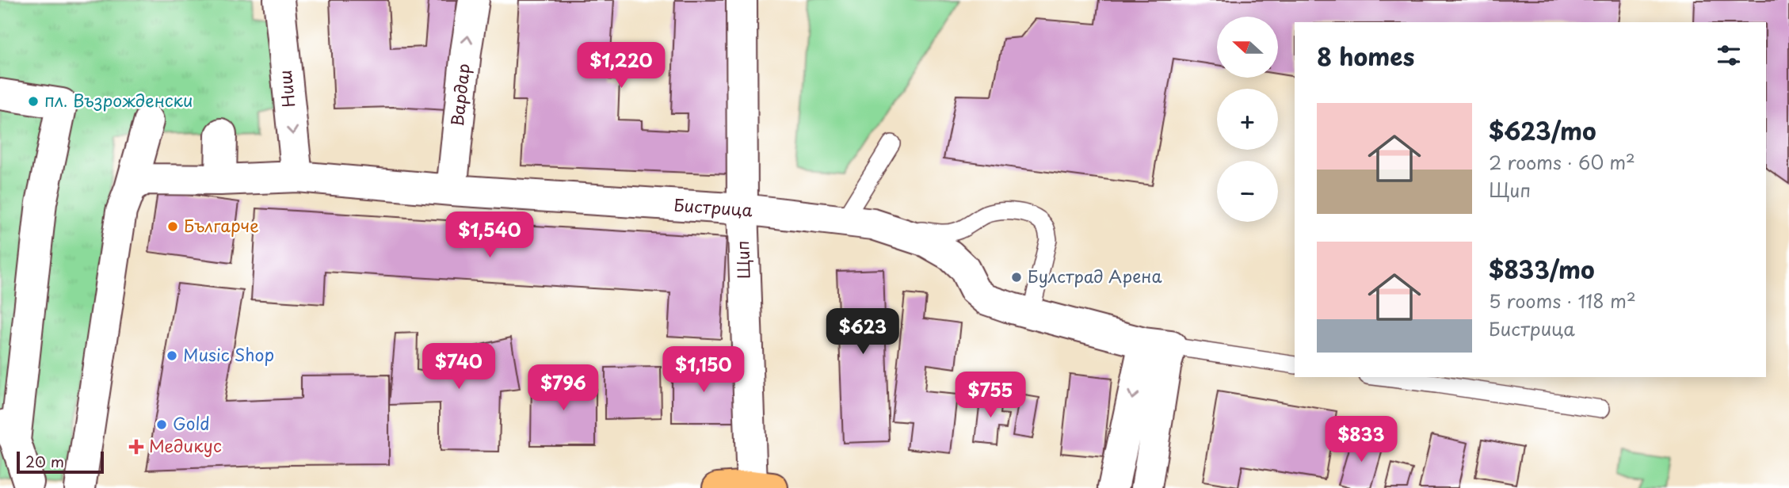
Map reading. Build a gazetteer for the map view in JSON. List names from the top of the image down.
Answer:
{
  "streets": {
    "street": [
      "Ниш",
      "Вардар",
      "Бистрица",
      "Щип"
    ]
  },
  "crossings": [
    ["Ниш", "Бистрица"],
    ["Вардар", "Бистрица"],
    ["Бистрица", "Щип"]
  ],
  "one_way": ["Вардар"],
  "places": {
    "other": [
      "пл. Възрожденски",
      "Българче",
      "Булстрад Арена",
      "Music Shop",
      "Gold"
    ],
    "health": ["Медикус"]
  },
  "scale_bar": "20 m",
  "north": "left",
  "page": {
    "map_buttons": ["+", "−"],
    "heading": "8 homes",
    "price": [
      "$1,220",
      "$1,540",
      "$623",
      "$740",
      "$1,150",
      "$796",
      "$755",
      "$833"
    ],
    "list": [
      {
        "name": "$623/mo",
        "note": "2 rooms · 60 m² · Щип"
      },
      {
        "name": "$833/mo",
        "note": "5 rooms · 118 m² · Бистрица"
      }
    ],
    "scale": "20 m"
  }
}
